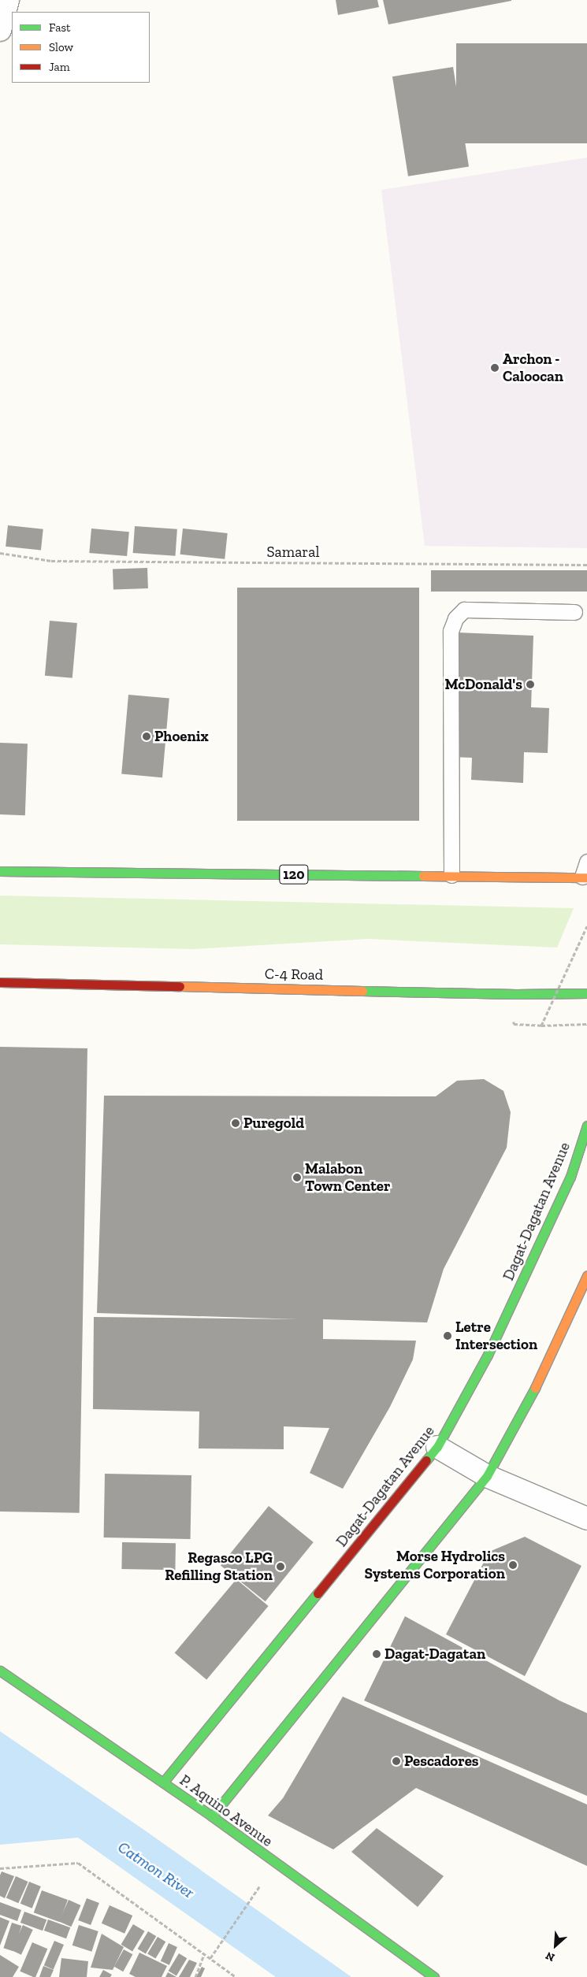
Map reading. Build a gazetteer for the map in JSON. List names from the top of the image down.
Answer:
{
  "streets": {
    "main road": [
      "120",
      "C-4 Road",
      "Dagat-Dagatan Avenue",
      "P. Aquino Avenue"
    ],
    "path": ["Samaral"]
  },
  "crossings": [
    ["Dagat-Dagatan Avenue", "P. Aquino Avenue"]
  ],
  "water": ["Catmon River"],
  "places": [
    "Archon - Caloocan",
    "McDonald's",
    "Phoenix",
    "Puregold",
    "Malabon Town Center",
    "Letre Intersection",
    "Morse Hydrolics Systems Corporation",
    "Regasco LPG Refilling Station",
    "Dagat-Dagatan",
    "Pescadores"
  ],
  "legend": ["Fast", "Slow", "Jam"],
  "north": "bottom left"
}
